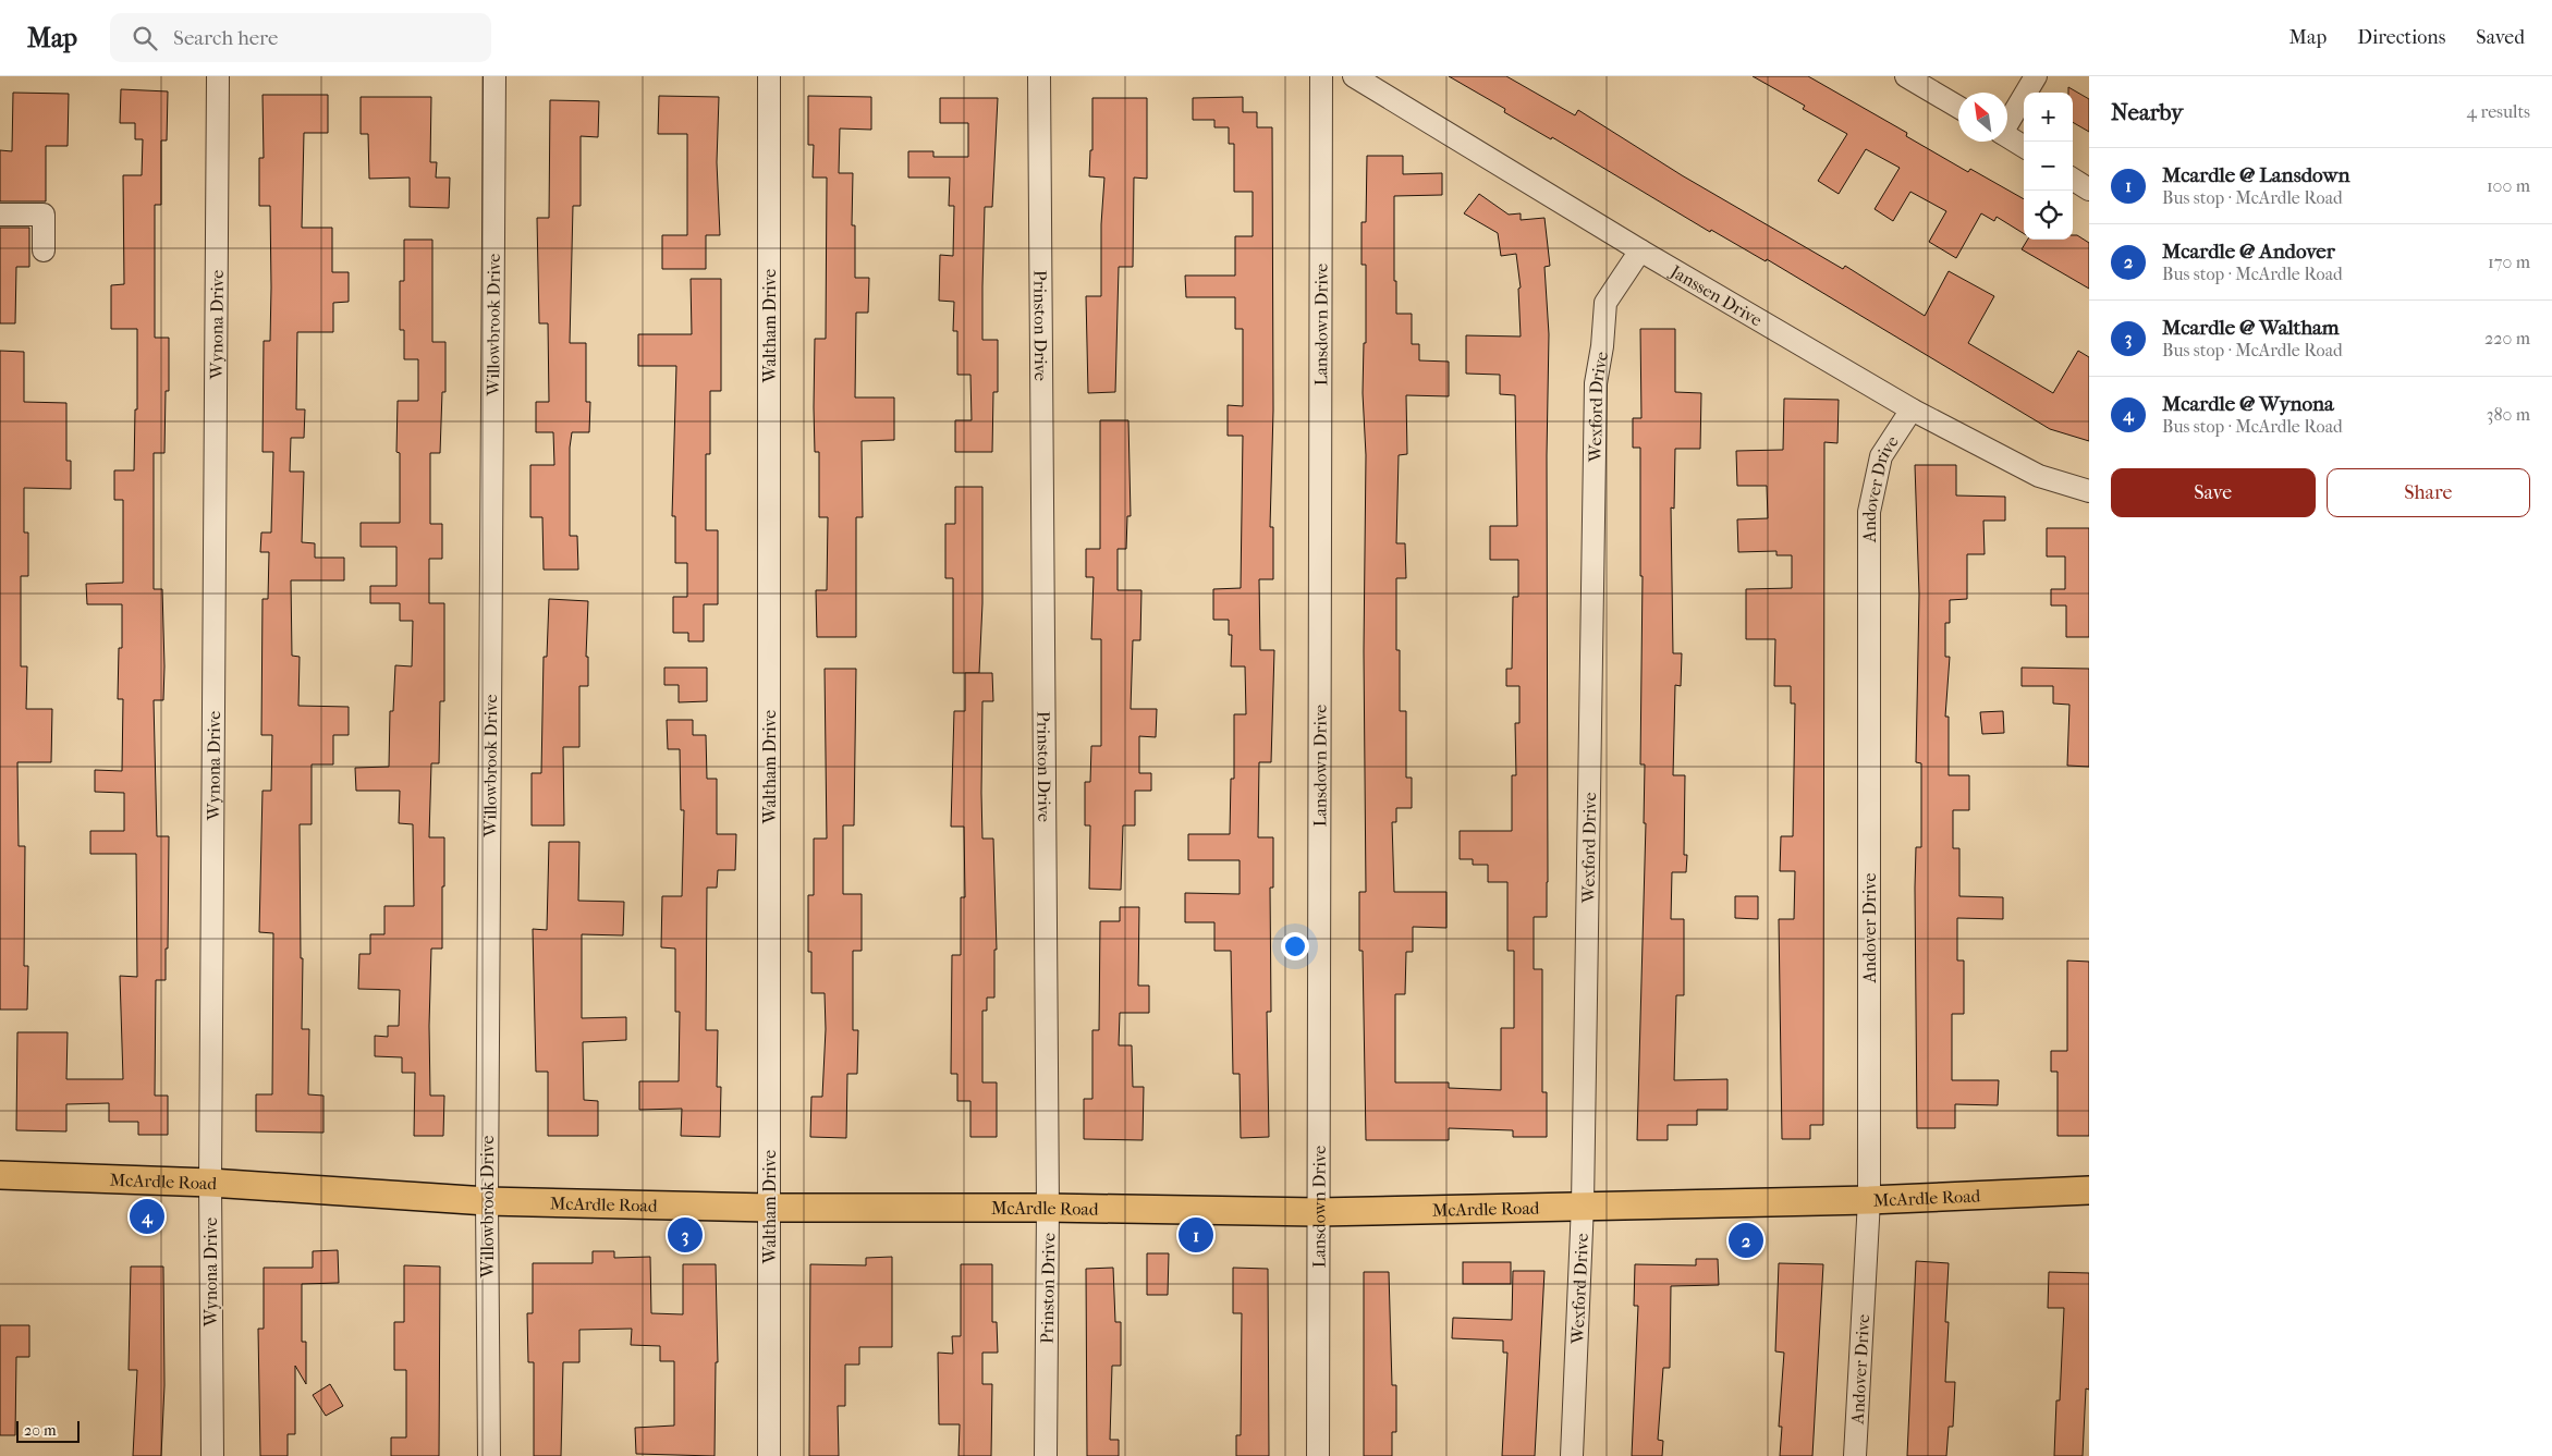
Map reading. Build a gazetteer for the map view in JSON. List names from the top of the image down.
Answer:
{
  "streets": {
    "main road": ["McArdle Road"],
    "street": [
      "Janssen Drive",
      "Wynona Drive",
      "Willowbrook Drive",
      "Waltham Drive",
      "Prinston Drive",
      "Lansdown Drive",
      "Wexford Drive",
      "Andover Drive"
    ]
  },
  "crossings": [
    ["Janssen Drive", "Wexford Drive"],
    ["Janssen Drive", "Andover Drive"],
    ["Wynona Drive", "McArdle Road"],
    ["Willowbrook Drive", "McArdle Road"],
    ["Waltham Drive", "McArdle Road"],
    ["Prinston Drive", "McArdle Road"],
    ["Lansdown Drive", "McArdle Road"],
    ["Wexford Drive", "McArdle Road"],
    ["Andover Drive", "McArdle Road"]
  ],
  "scale_bar": "20 m",
  "north": "top left",
  "page": {
    "header": "Map",
    "search": "Search here",
    "nav": ["Map", "Directions", "Saved"],
    "heading": ["Nearby", "4 results"],
    "map_buttons": ["+", "−"],
    "list": [
      {
        "mark": "1",
        "name": "Mcardle @ Lansdown",
        "note": "Bus stop · McArdle Road",
        "value": "100 m"
      },
      {
        "mark": "2",
        "name": "Mcardle @ Andover",
        "note": "Bus stop · McArdle Road",
        "value": "170 m"
      },
      {
        "mark": "3",
        "name": "Mcardle @ Waltham",
        "note": "Bus stop · McArdle Road",
        "value": "220 m"
      },
      {
        "mark": "4",
        "name": "Mcardle @ Wynona",
        "note": "Bus stop · McArdle Road",
        "value": "380 m"
      }
    ],
    "buttons": ["Save", "Share"],
    "pins": [
      "4",
      "1",
      "3",
      "2"
    ],
    "scale": "20 m"
  }
}
